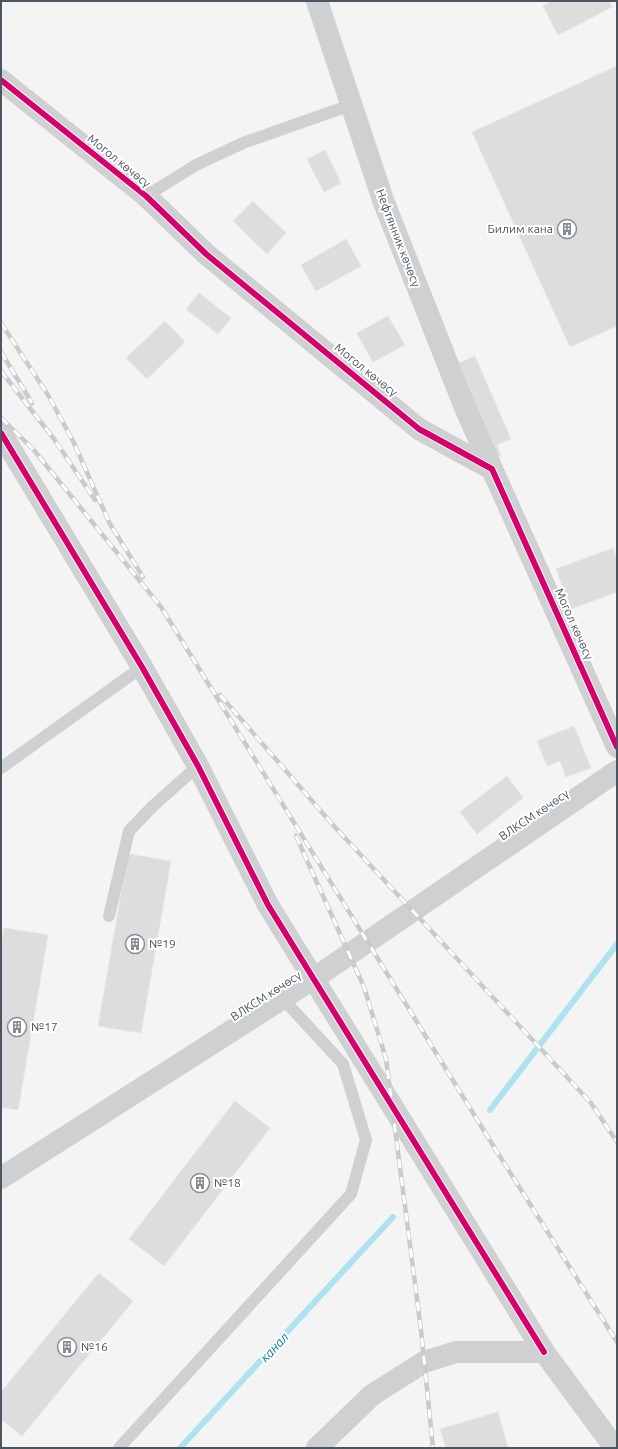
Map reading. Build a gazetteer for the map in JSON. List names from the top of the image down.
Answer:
{
  "streets": {
    "street": ["Могол көчөсү", "Нефтянник көчөсү", "ВЛКСМ көчөсү"]
  },
  "crossings": [
    ["Могол көчөсү", "Нефтянник көчөсү"]
  ],
  "water": ["канал"],
  "places": {
    "building": [
      "Билим кана",
      "№19",
      "№17",
      "№18",
      "№16"
    ]
  }
}
